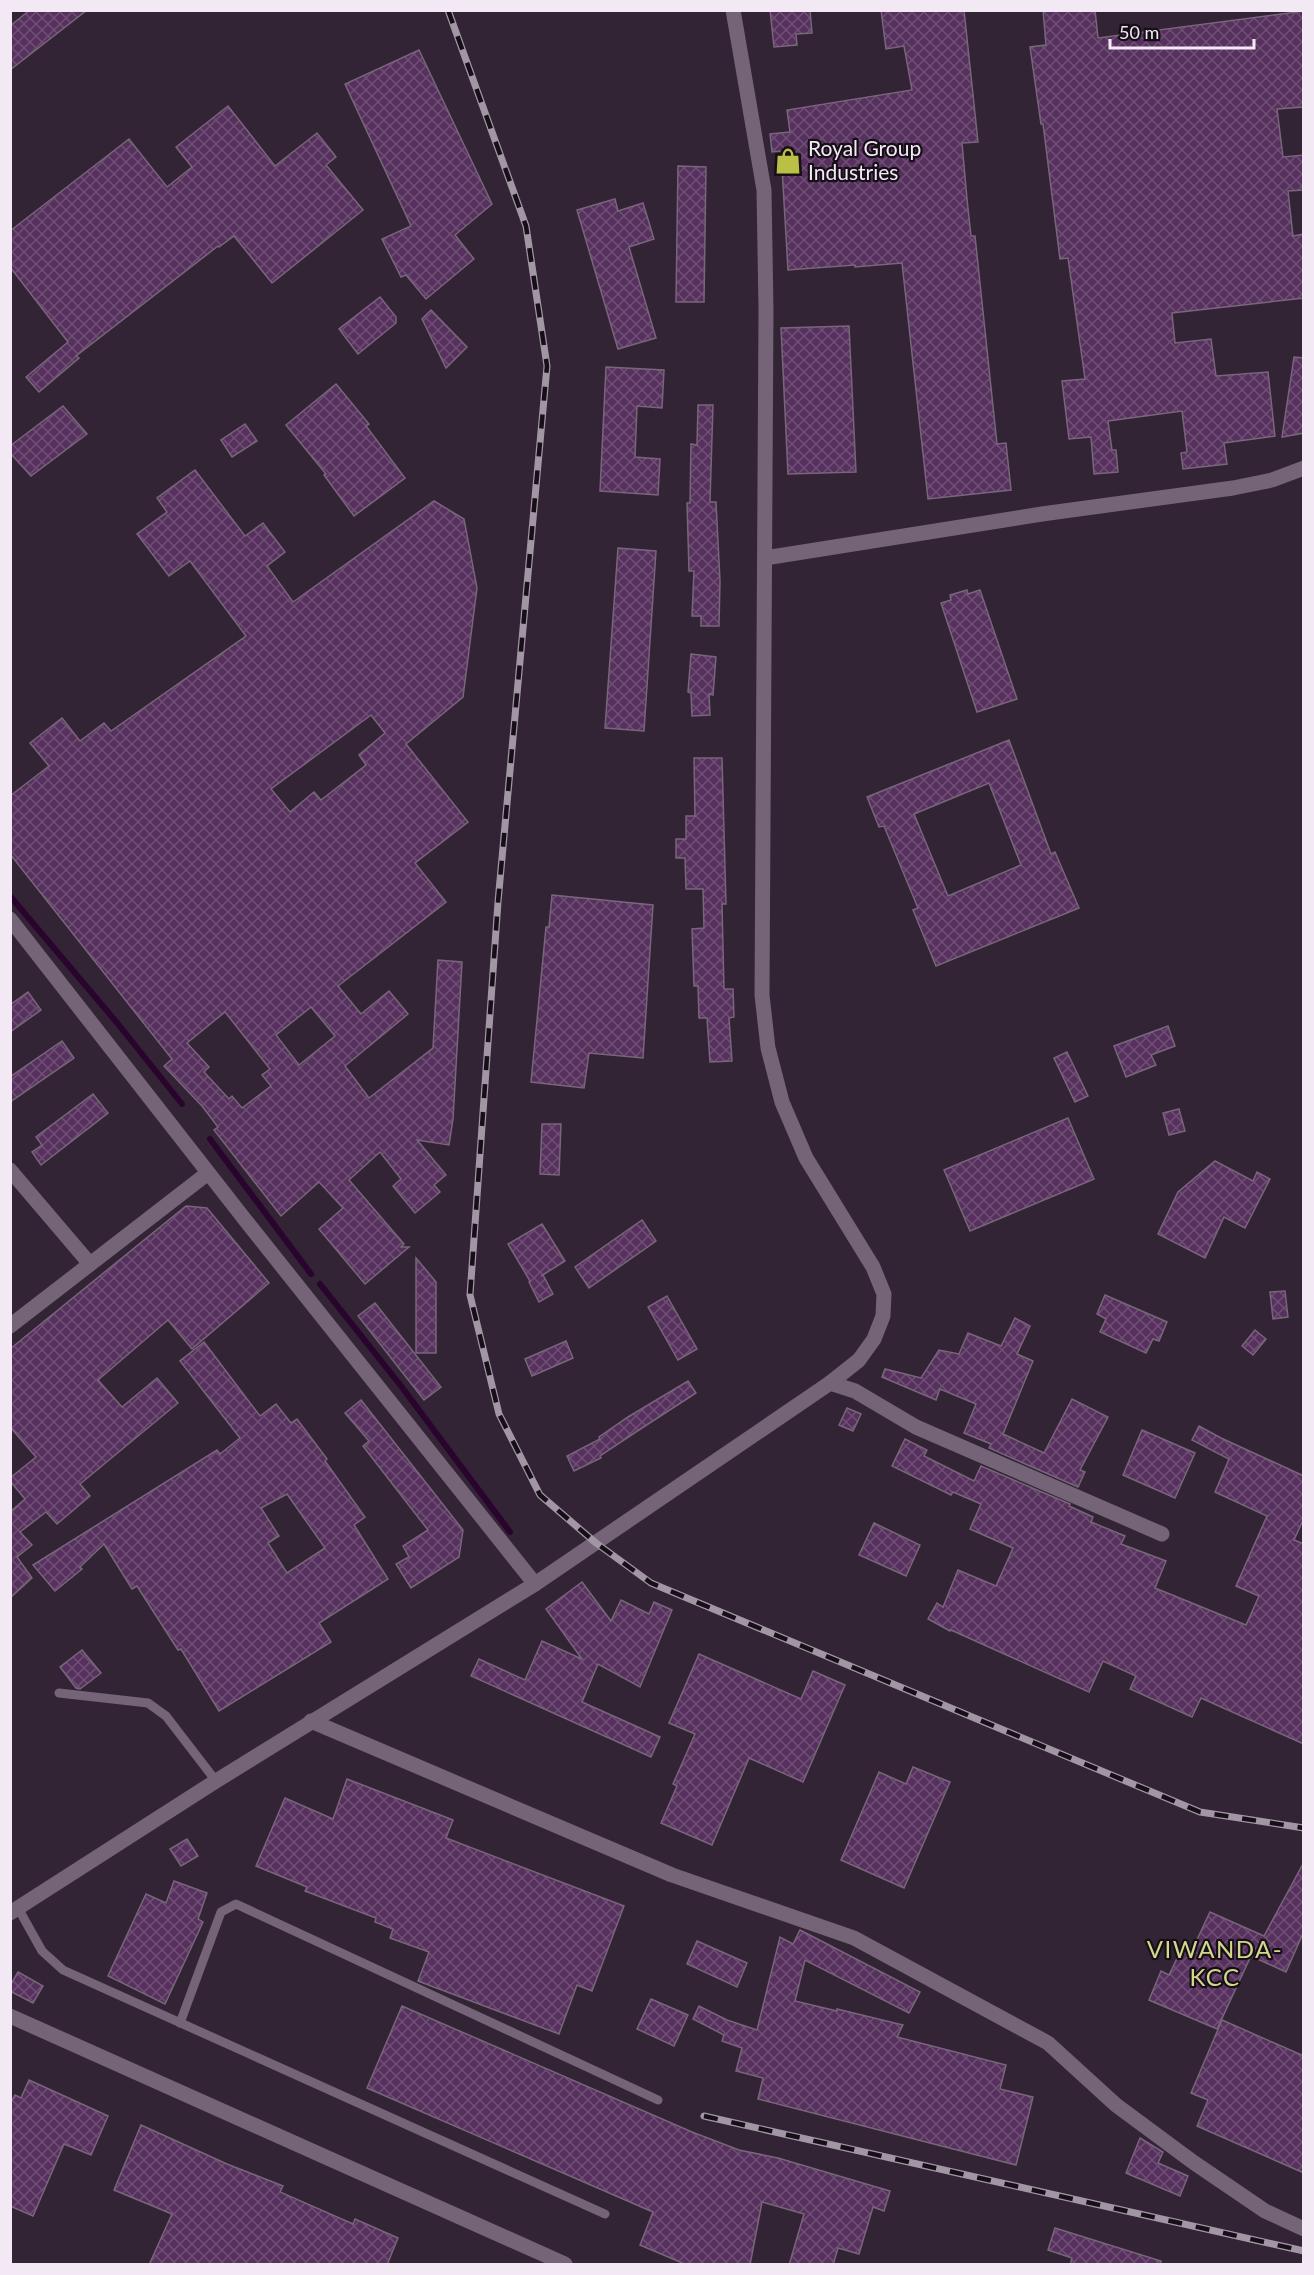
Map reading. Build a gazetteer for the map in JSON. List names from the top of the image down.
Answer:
{
  "districts": ["VIWANDA- KCC"],
  "places": {
    "shop": ["Royal Group Industries"]
  },
  "scale_bar": "50 m"
}
